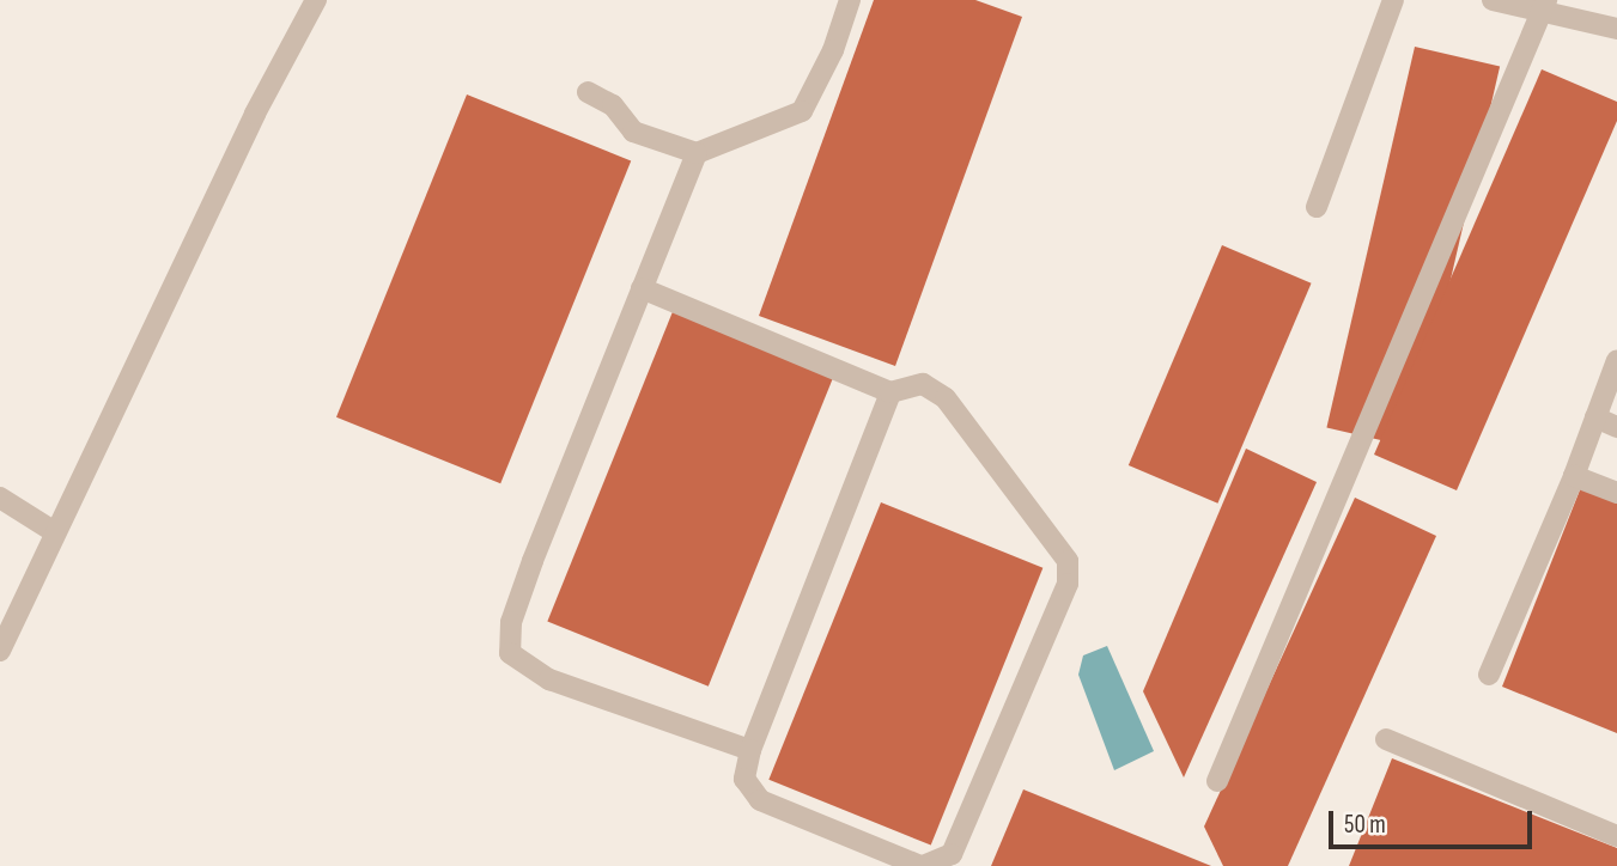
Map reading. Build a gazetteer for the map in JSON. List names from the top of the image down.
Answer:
{
  "scale_bar": "50 m"
}
